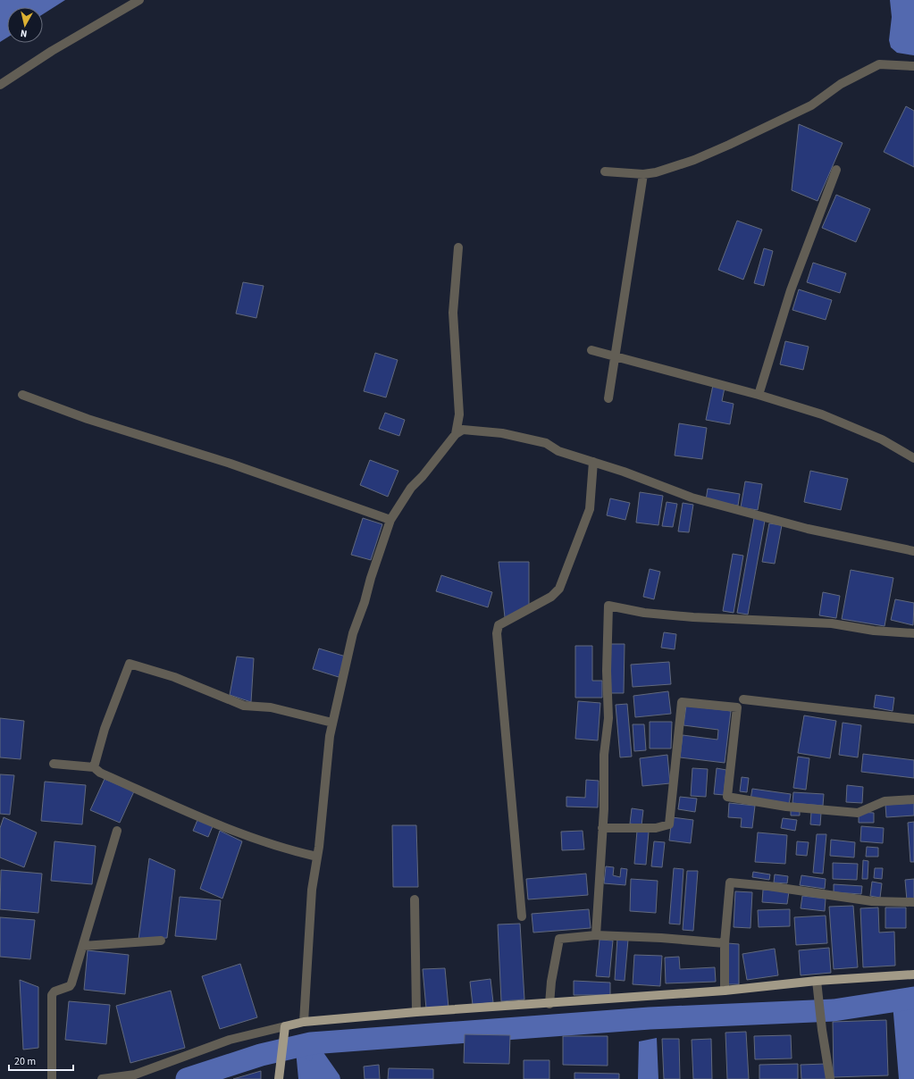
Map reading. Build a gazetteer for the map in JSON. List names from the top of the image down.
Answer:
{
  "scale_bar": "20 m",
  "north": "bottom"
}
